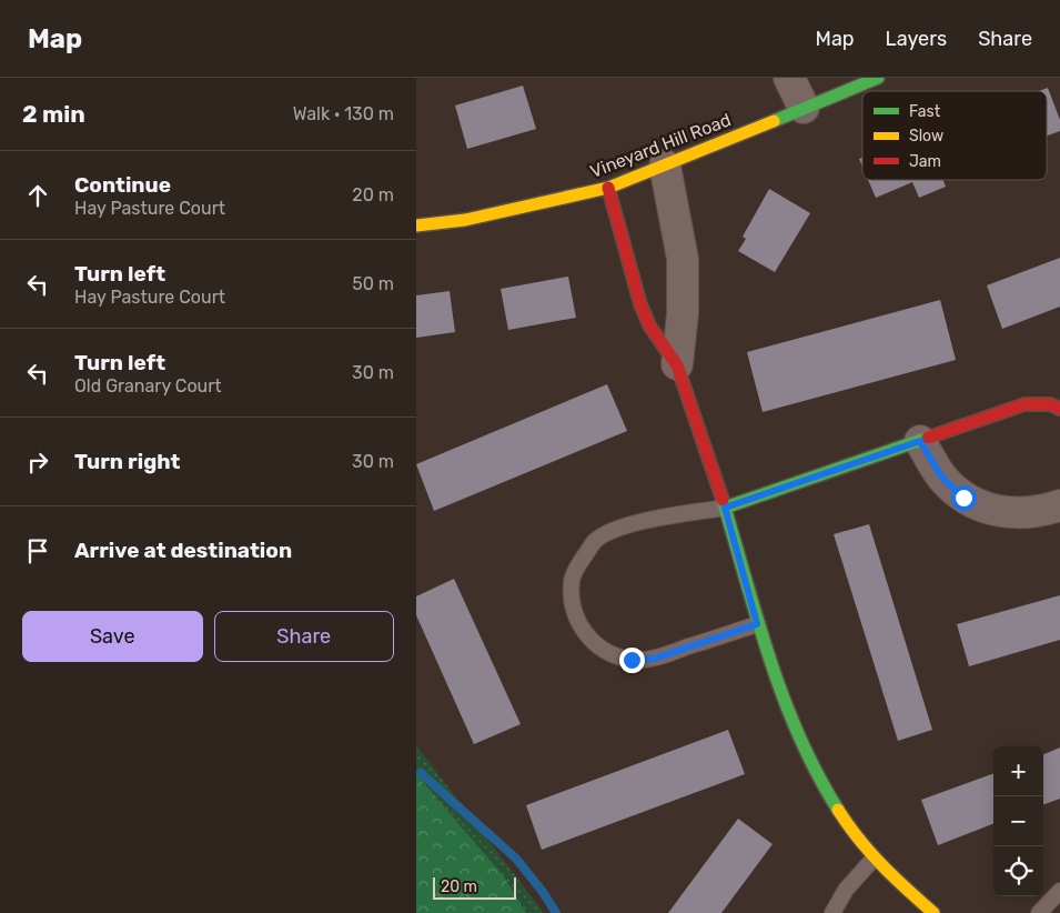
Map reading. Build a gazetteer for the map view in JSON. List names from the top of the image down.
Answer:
{
  "streets": {
    "street": ["Vineyard Hill Road"]
  },
  "legend": ["Fast", "Slow", "Jam"],
  "scale_bar": "20 m",
  "page": {
    "header": "Map",
    "nav": ["Map", "Layers", "Share"],
    "heading": ["2 min", "Walk · 130 m"],
    "list": [
      ["Continue", "Hay Pasture Court", "20 m"],
      ["Turn left", "Hay Pasture Court", "50 m"],
      ["Turn left", "Old Granary Court", "30 m"],
      ["Turn right", "30 m"],
      "Arrive at destination"
    ],
    "buttons": ["Save", "Share"],
    "map_buttons": ["+", "−"],
    "scale": "20 m"
  }
}
